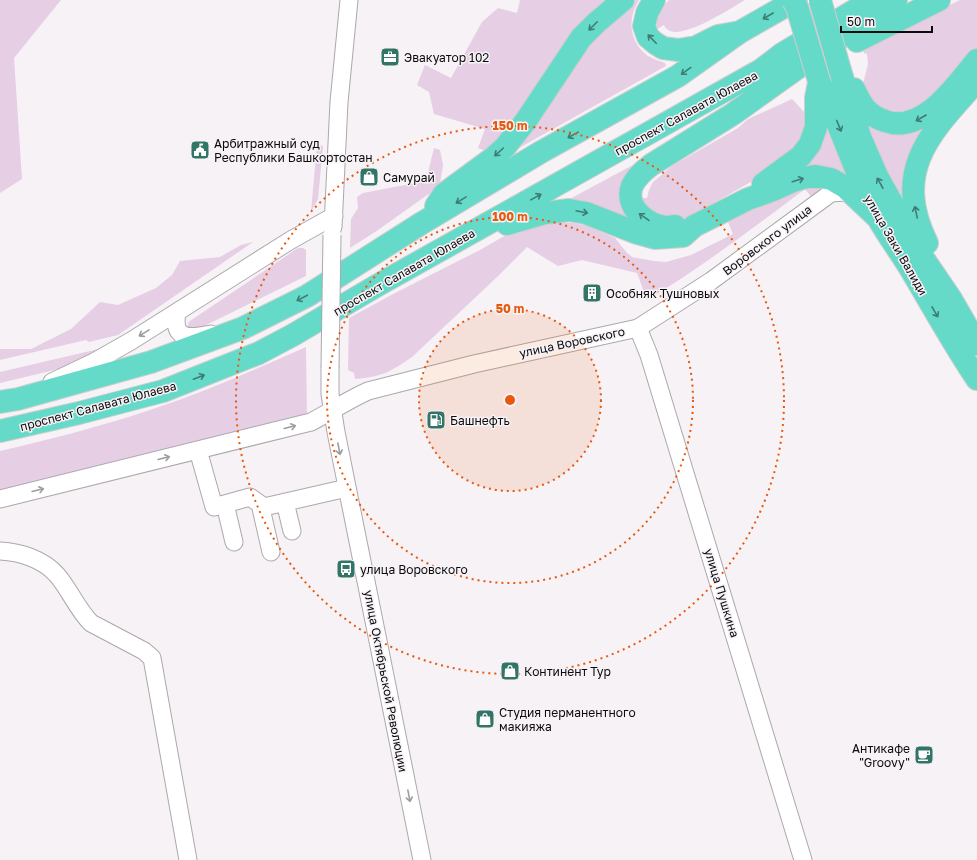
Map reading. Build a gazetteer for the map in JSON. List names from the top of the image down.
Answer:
{
  "streets": {
    "main road": ["проспект Салавата Юлаева", "улица Заки Валиди"],
    "street": [
      "Воровского улица",
      "улица Воровского",
      "улица Пушкина",
      "улица Октябрьской Революции"
    ]
  },
  "crossings": [
    ["Воровского улица", "улица Воровского"],
    ["Воровского улица", "улица Пушкина"],
    ["улица Воровского", "улица Пушкина"],
    ["улица Воровского", "улица Октябрьской Революции"]
  ],
  "one_way": ["улица Октябрьской Революции"],
  "places": {
    "office": ["Эвакуатор 102"],
    "public building": ["Арбитражный суд Республики Башкортостан"],
    "shop": ["Самурай", "Континент Тур", "Студия перманентного макияжа"],
    "building": ["Особняк Тушновых"],
    "fuel station": ["Башнефть"],
    "bus stop": ["улица Воровского"],
    "cafe": ["Антикафе \"Groovy\""]
  },
  "scale_bar": "50 m",
  "rings": ["150 m", "100 m", "50 m"]
}
